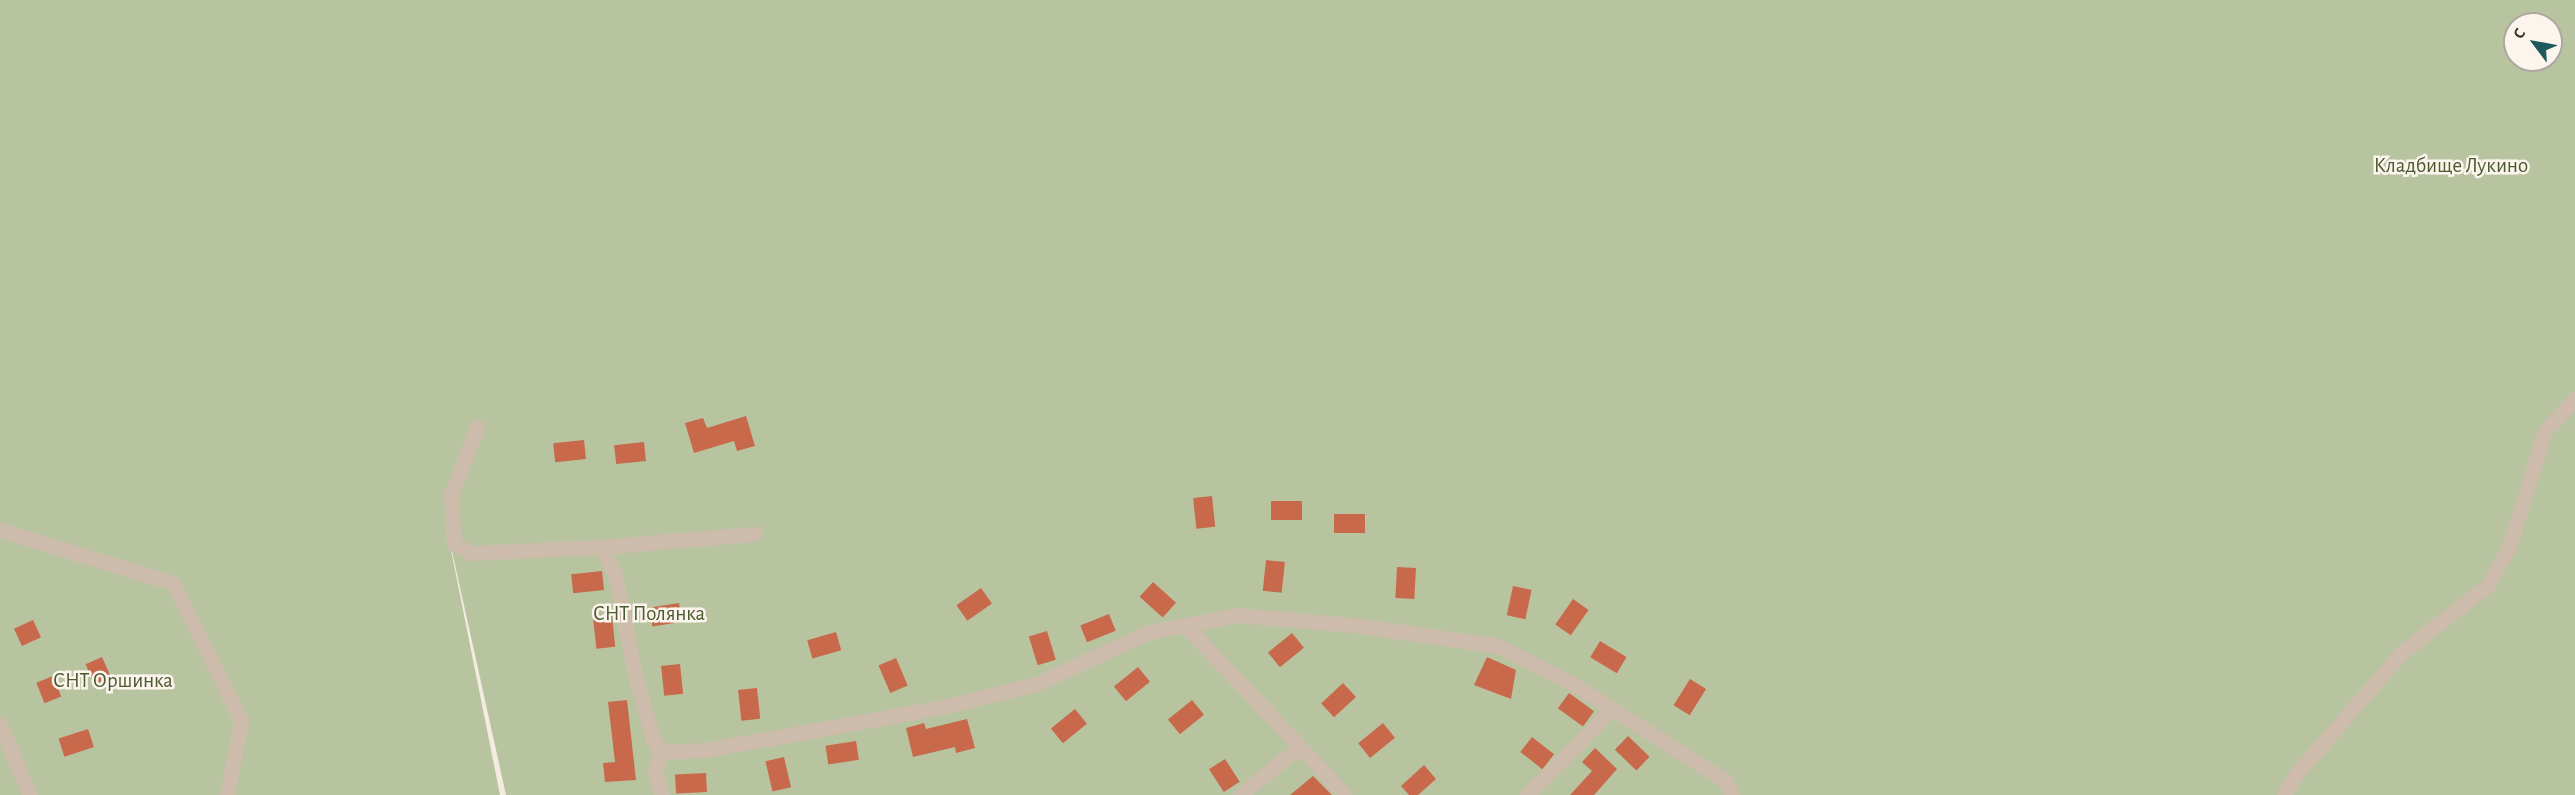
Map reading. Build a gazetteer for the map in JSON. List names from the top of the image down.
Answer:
{
  "parks": ["Кладбище Лукино", "СНТ Полянка", "СНТ Оршинка"],
  "north": "top left"
}
